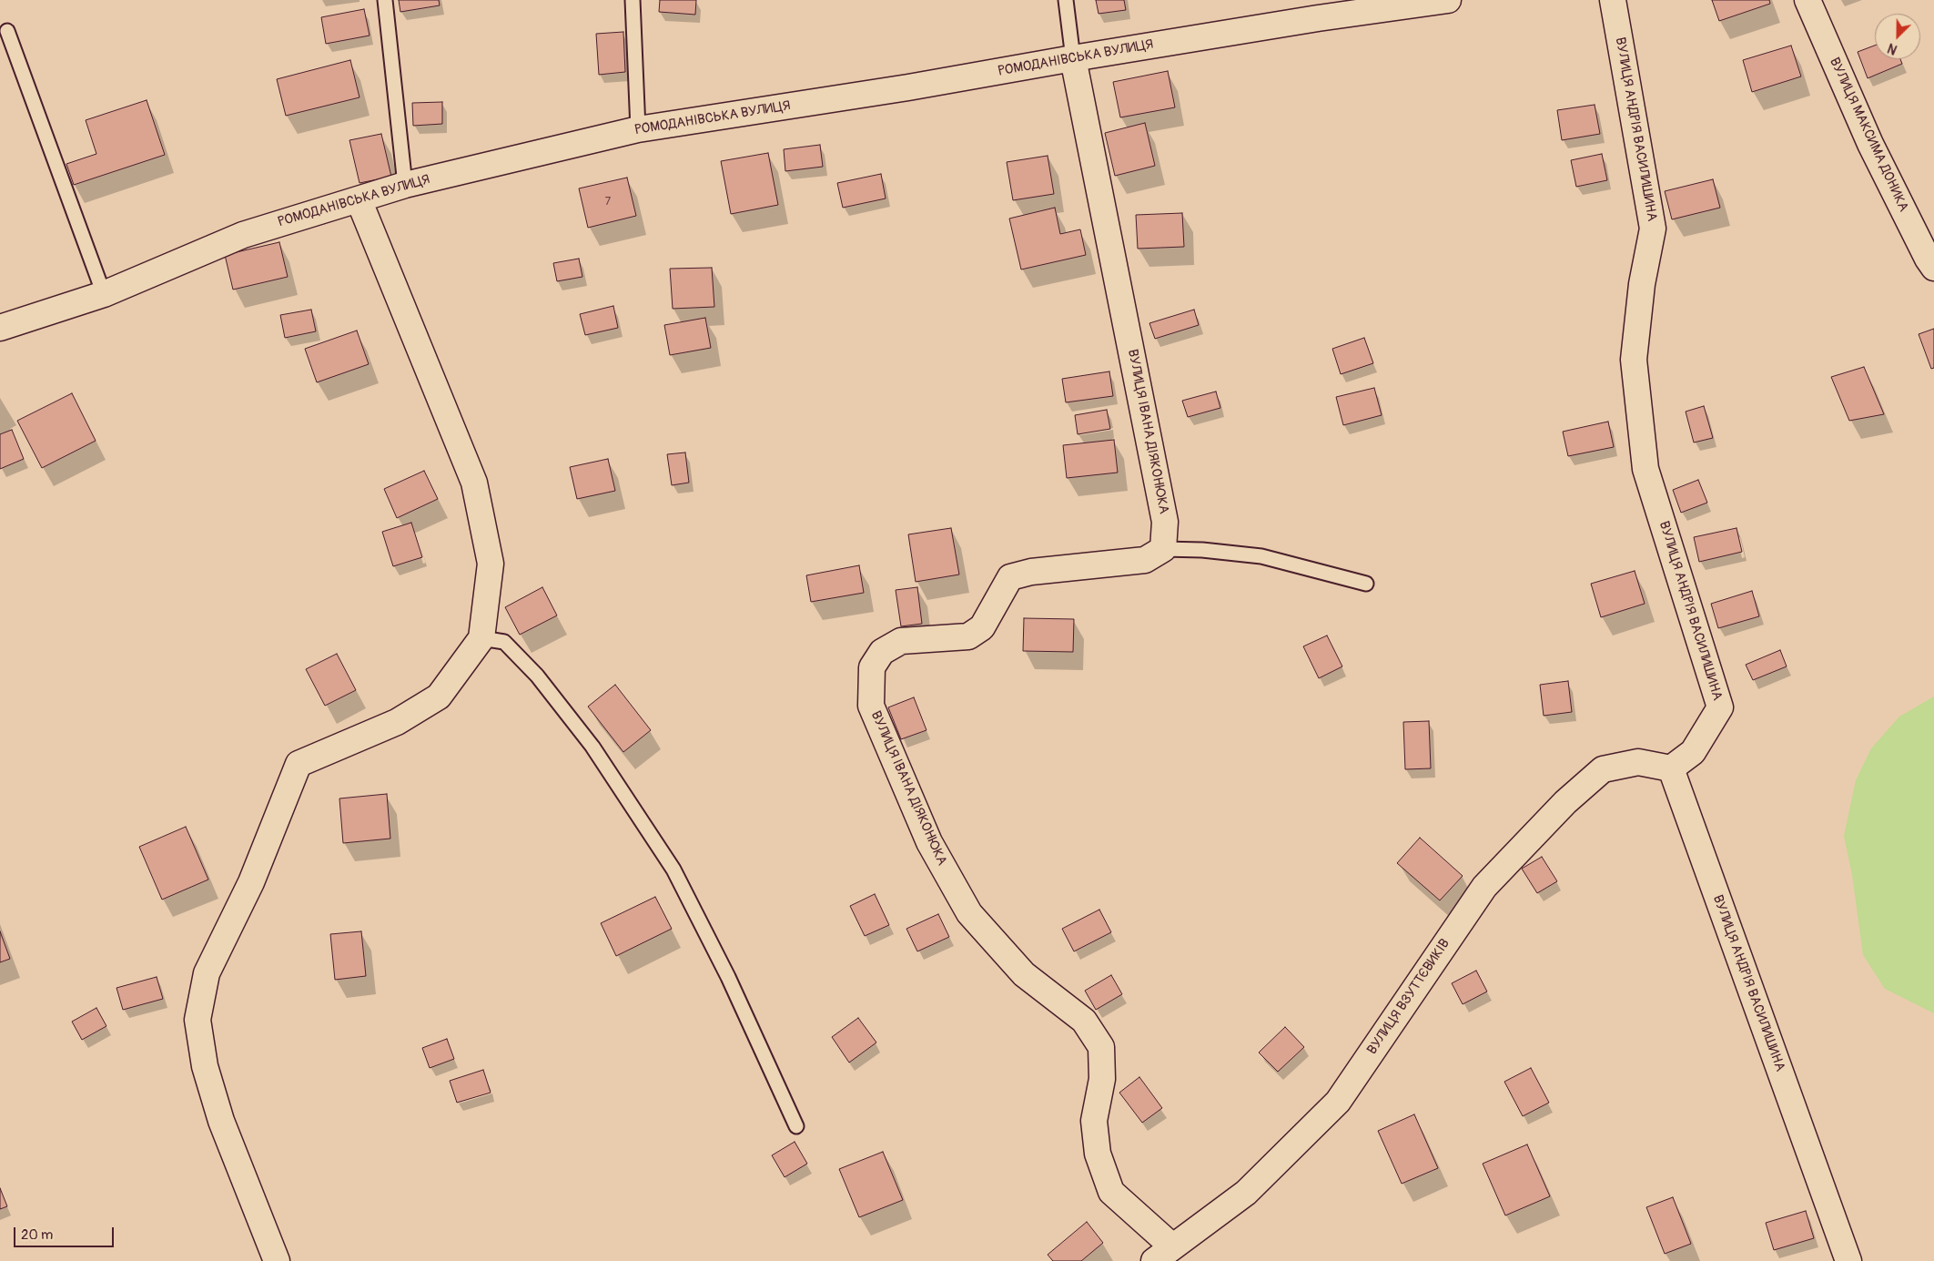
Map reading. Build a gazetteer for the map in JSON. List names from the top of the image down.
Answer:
{
  "streets": {
    "street": [
      "РОМОДАНІВСЬКА ВУЛИЦЯ",
      "ВУЛИЦЯ АНДРІЯ ВАСИЛИШИНА",
      "ВУЛИЦЯ МАКСИМА ДОНИКА",
      "ВУЛИЦЯ ІВАНА ДІЯКОНЮКА",
      "ВУЛИЦЯ ВЗУТТЄВИКІВ"
    ]
  },
  "crossings": [
    ["РОМОДАНІВСЬКА ВУЛИЦЯ", "ВУЛИЦЯ ІВАНА ДІЯКОНЮКА"],
    ["ВУЛИЦЯ АНДРІЯ ВАСИЛИШИНА", "ВУЛИЦЯ ВЗУТТЄВИКІВ"],
    ["ВУЛИЦЯ ІВАНА ДІЯКОНЮКА", "ВУЛИЦЯ ВЗУТТЄВИКІВ"]
  ],
  "house_numbers": ["7"],
  "scale_bar": "20 m",
  "north": "bottom left"
}
